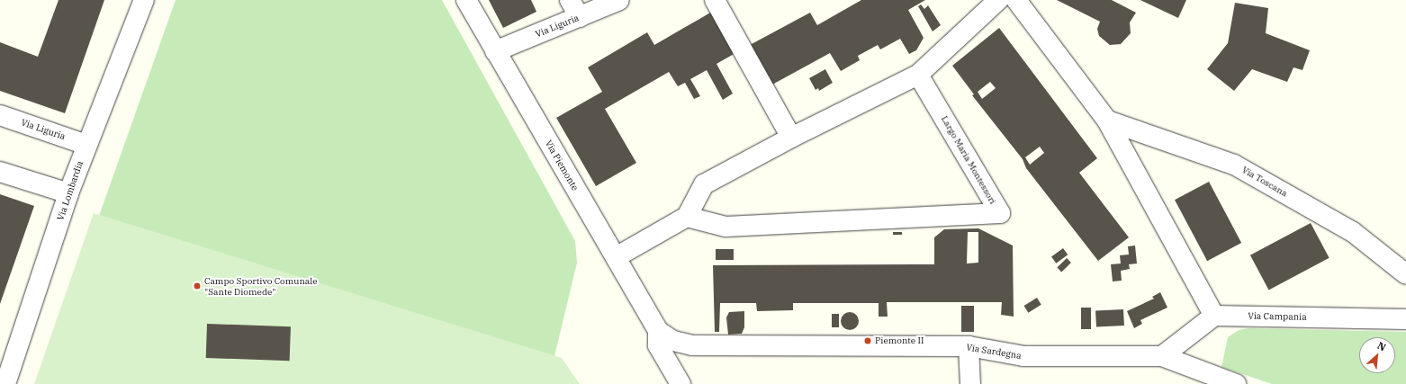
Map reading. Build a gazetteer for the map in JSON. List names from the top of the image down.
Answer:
{
  "streets": {
    "street": [
      "Via Liguria",
      "Largo Maria Montessori",
      "Via Piemonte",
      "Via Toscana",
      "Via Lombardia",
      "Via Campania",
      "Via Sardegna"
    ]
  },
  "crossings": [
    ["Via Liguria", "Via Piemonte"],
    ["Via Liguria", "Via Lombardia"],
    ["Via Piemonte", "Via Sardegna"]
  ],
  "places": ["Campo Sportivo Comunale \"Sante Diomede\"", "Piemonte II"],
  "north": "top right"
}
